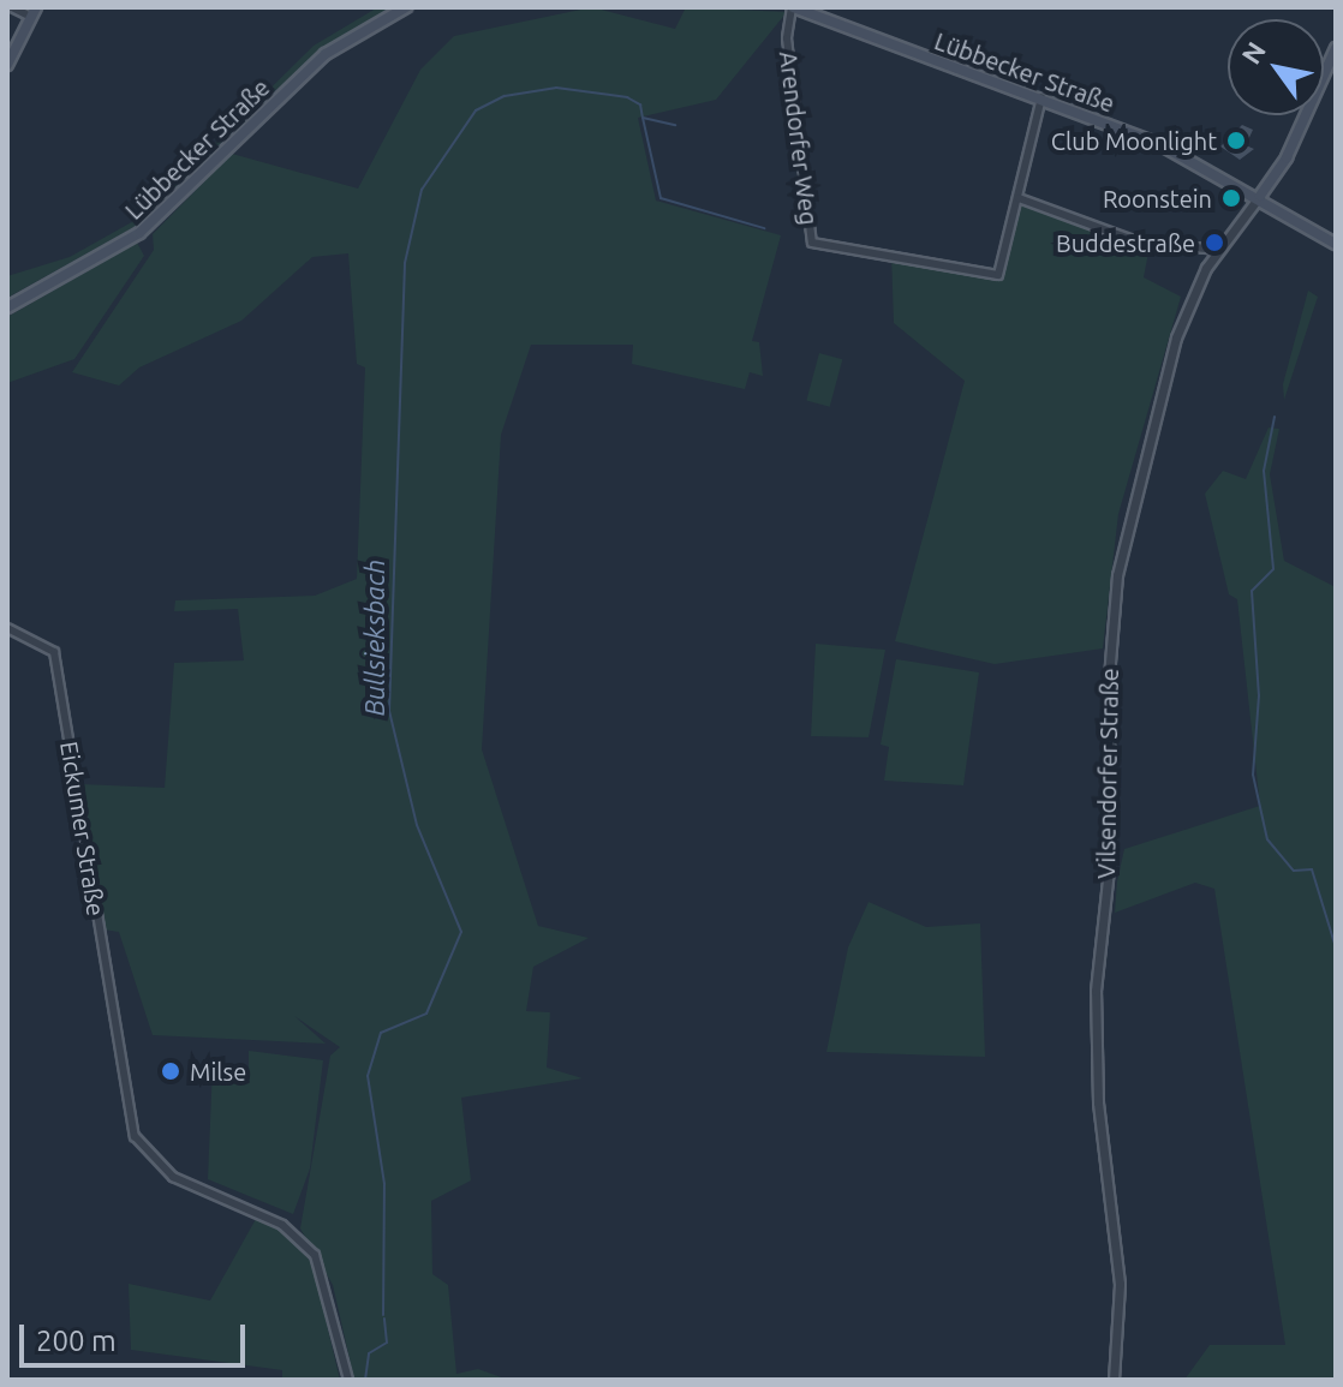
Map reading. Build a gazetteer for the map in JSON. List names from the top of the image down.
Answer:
{
  "streets": {
    "main road": ["Lübbecker Straße"],
    "street": ["Arendorfer Weg", "Vilsendorfer Straße", "Eickumer Straße"]
  },
  "crossings": [
    ["Lübbecker Straße", "Arendorfer Weg"],
    ["Lübbecker Straße", "Vilsendorfer Straße"]
  ],
  "water": ["Bullsieksbach"],
  "places": [
    "Club Moonlight",
    "Roonstein",
    "Buddestraße",
    "Milse"
  ],
  "scale_bar": "200 m",
  "north": "top left"
}
